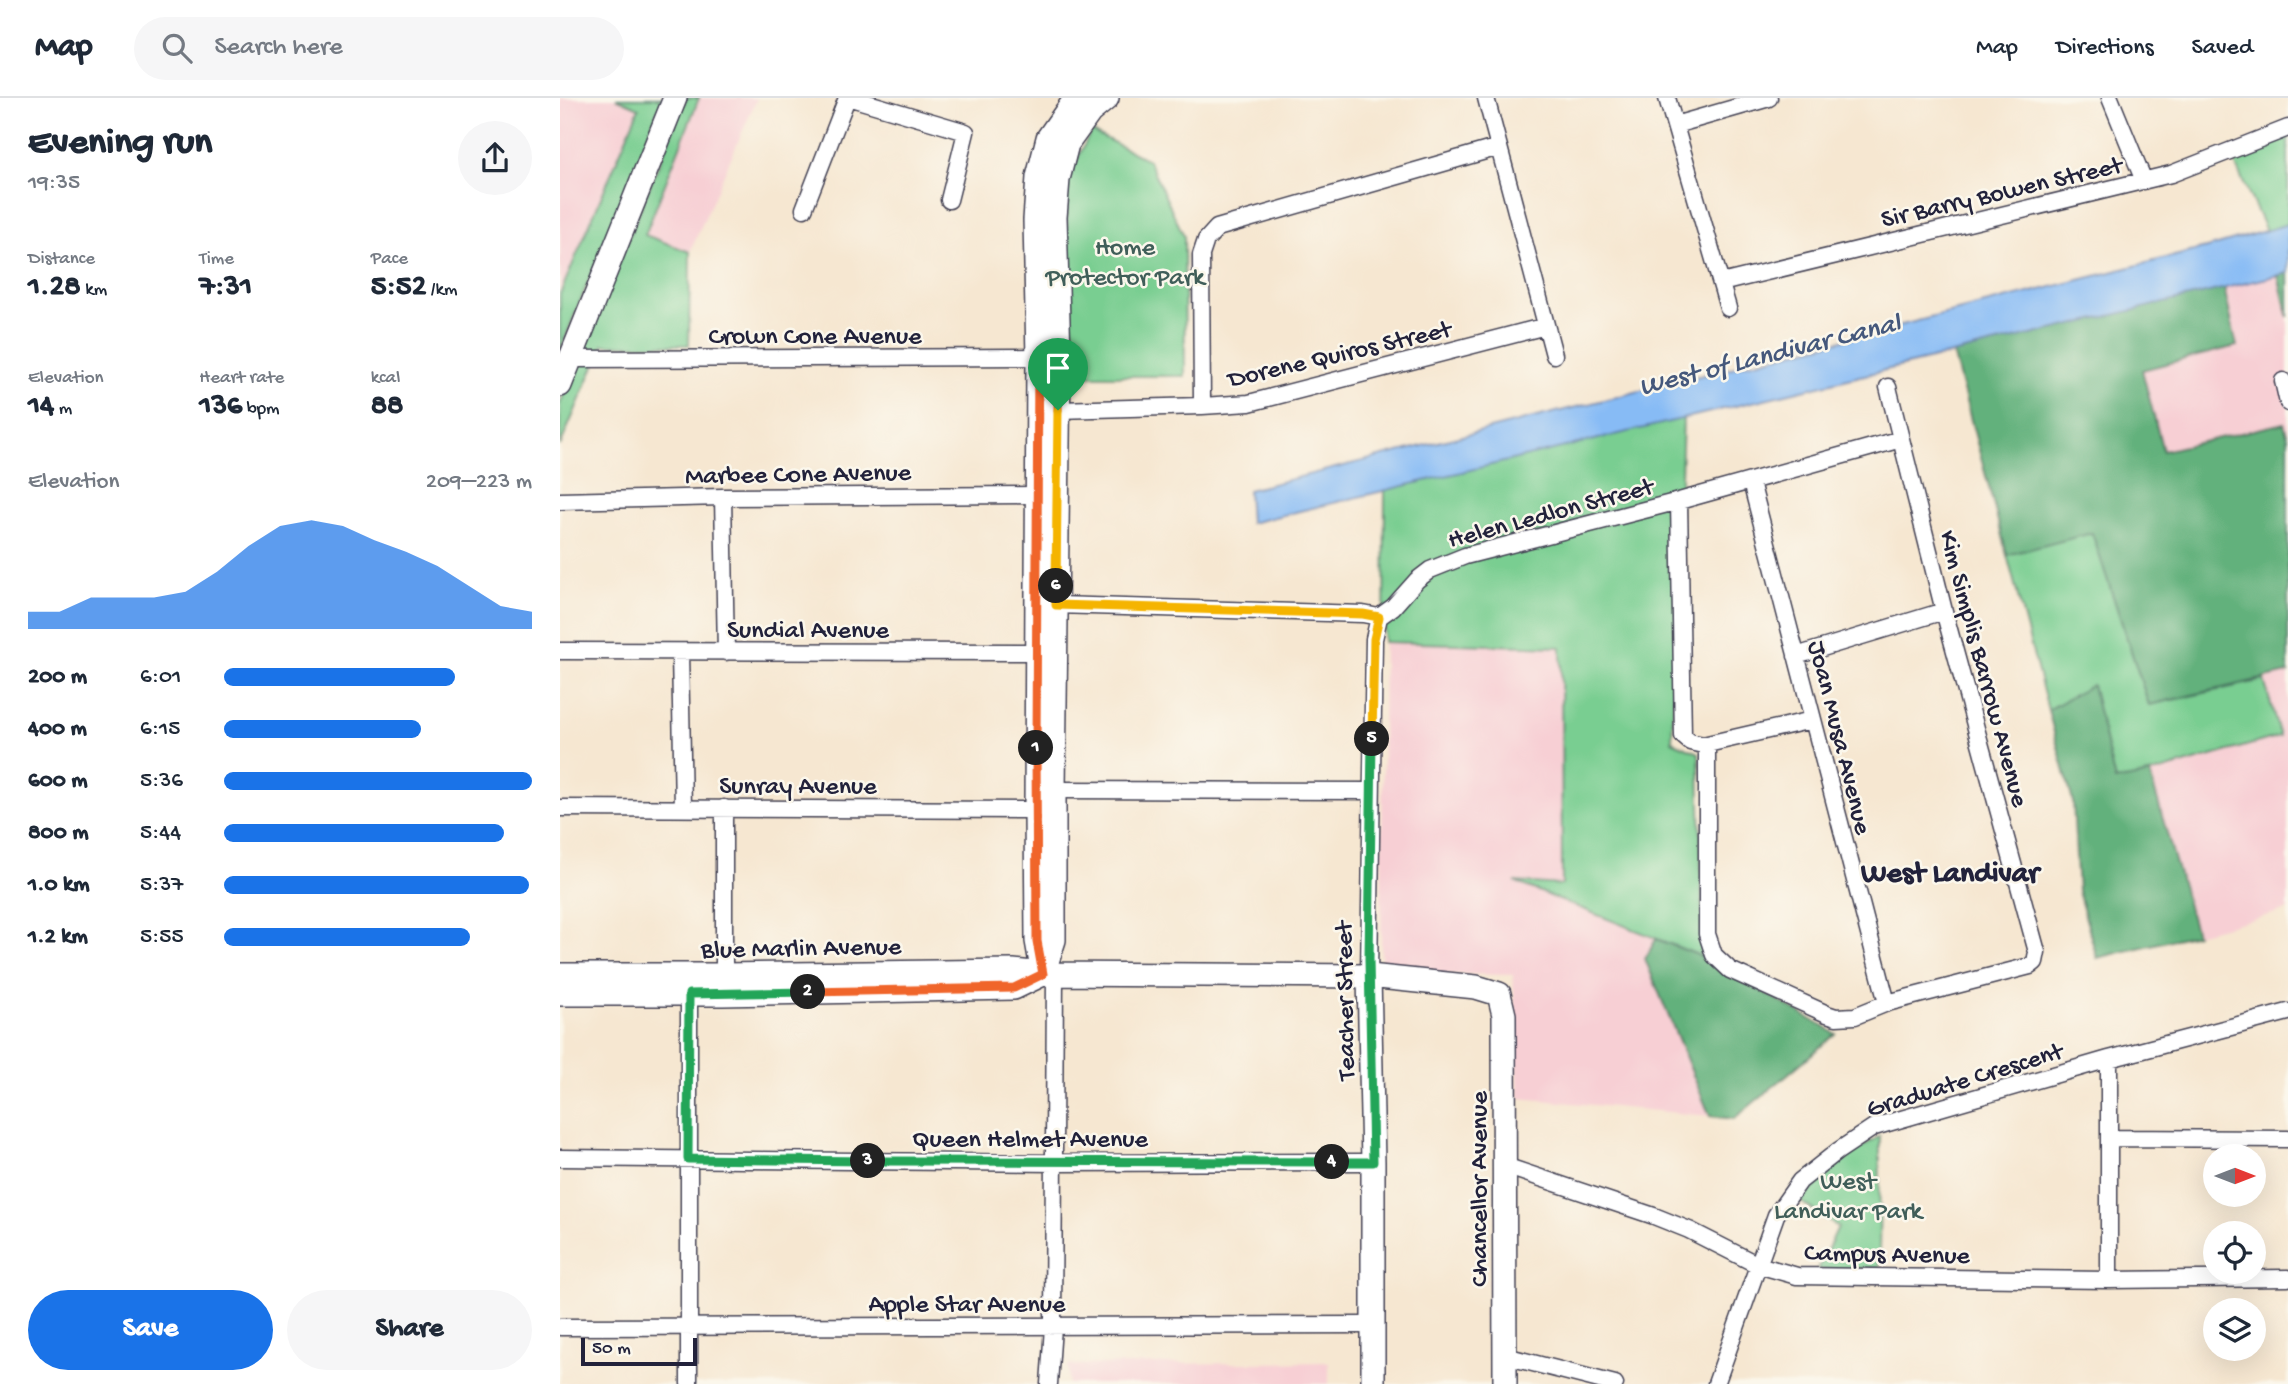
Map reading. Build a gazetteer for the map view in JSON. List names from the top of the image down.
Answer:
{
  "streets": {
    "street": [
      "Sir Barry Bowen Street",
      "Crown Cone Avenue",
      "Dorene Quiros Street",
      "Marbee Cone Avenue",
      "Helen Ledlon Street",
      "Sundial Avenue",
      "Kim Simplis Barrow Avenue",
      "Joan Musa Avenue",
      "Sunray Avenue",
      "Blue Marlin Avenue",
      "Teacher Street",
      "Graduate Crescent",
      "Queen Helmet Avenue",
      "Chancellor Avenue",
      "Campus Avenue",
      "Apple Star Avenue"
    ]
  },
  "crossings": [
    ["Helen Ledlon Street", "Kim Simplis Barrow Avenue"],
    ["Helen Ledlon Street", "Joan Musa Avenue"],
    ["Helen Ledlon Street", "Teacher Street"],
    ["Kim Simplis Barrow Avenue", "Joan Musa Avenue"],
    ["Blue Marlin Avenue", "Teacher Street"],
    ["Blue Marlin Avenue", "Chancellor Avenue"],
    ["Teacher Street", "Queen Helmet Avenue"],
    ["Teacher Street", "Apple Star Avenue"],
    ["Graduate Crescent", "Campus Avenue"],
    ["Chancellor Avenue", "Campus Avenue"]
  ],
  "districts": ["West Landivar"],
  "water": ["West of Landivar Canal"],
  "parks": ["Home Protector Park", "West Landivar Park"],
  "scale_bar": "50 m",
  "north": "right",
  "page": {
    "header": "Map",
    "search": "Search here",
    "nav": ["Map", "Directions", "Saved"],
    "heading": ["Evening run", "19:35"],
    "stats": [
      ["Distance", "1.28 km"],
      ["Time", "7:31"],
      ["Pace", "5:52 /km"],
      ["Elevation", "14 m"],
      ["Heart rate", "136 bpm"],
      ["kcal", "88"]
    ],
    "chart": ["Elevation", "209–223 m"],
    "pins": [
      "6",
      "5",
      "1",
      "2",
      "3",
      "4"
    ],
    "list": [
      {
        "name": "200 m",
        "note": "6:01"
      },
      {
        "name": "400 m",
        "note": "6:15"
      },
      {
        "name": "600 m",
        "note": "5:36"
      },
      {
        "name": "800 m",
        "note": "5:44"
      },
      {
        "name": "1.0 km",
        "note": "5:37"
      },
      {
        "name": "1.2 km",
        "note": "5:55"
      }
    ],
    "buttons": ["Save", "Share"],
    "scale": "50 m"
  }
}
